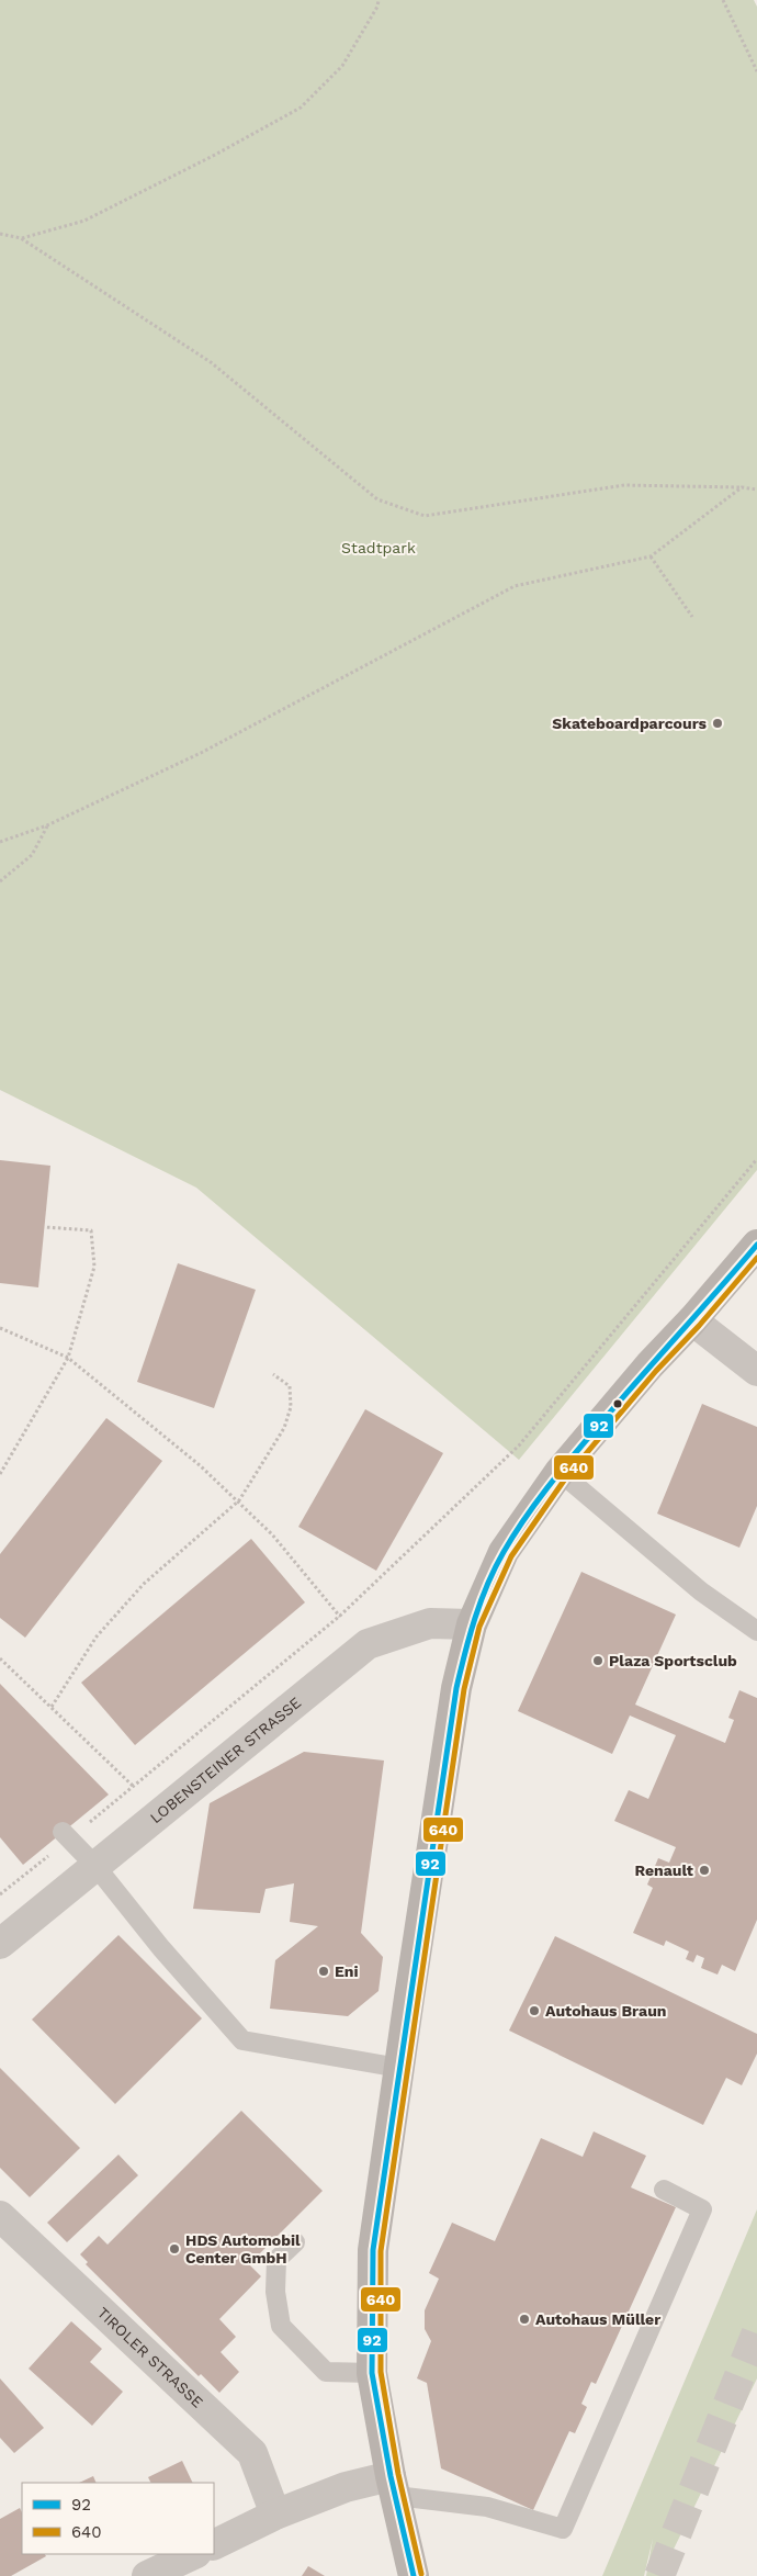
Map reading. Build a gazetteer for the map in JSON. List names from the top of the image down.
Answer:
{
  "streets": {
    "street": ["LOBENSTEINER STRASSE", "TIROLER STRASSE"]
  },
  "parks": ["Stadtpark"],
  "places": [
    "Skateboardparcours",
    "Plaza Sportsclub",
    "Renault",
    "Eni",
    "Autohaus Braun",
    "HDS Automobil Center GmbH",
    "Autohaus Müller"
  ],
  "lines": ["transit line 92", "transit line 640"],
  "legend": ["92", "640"]
}
